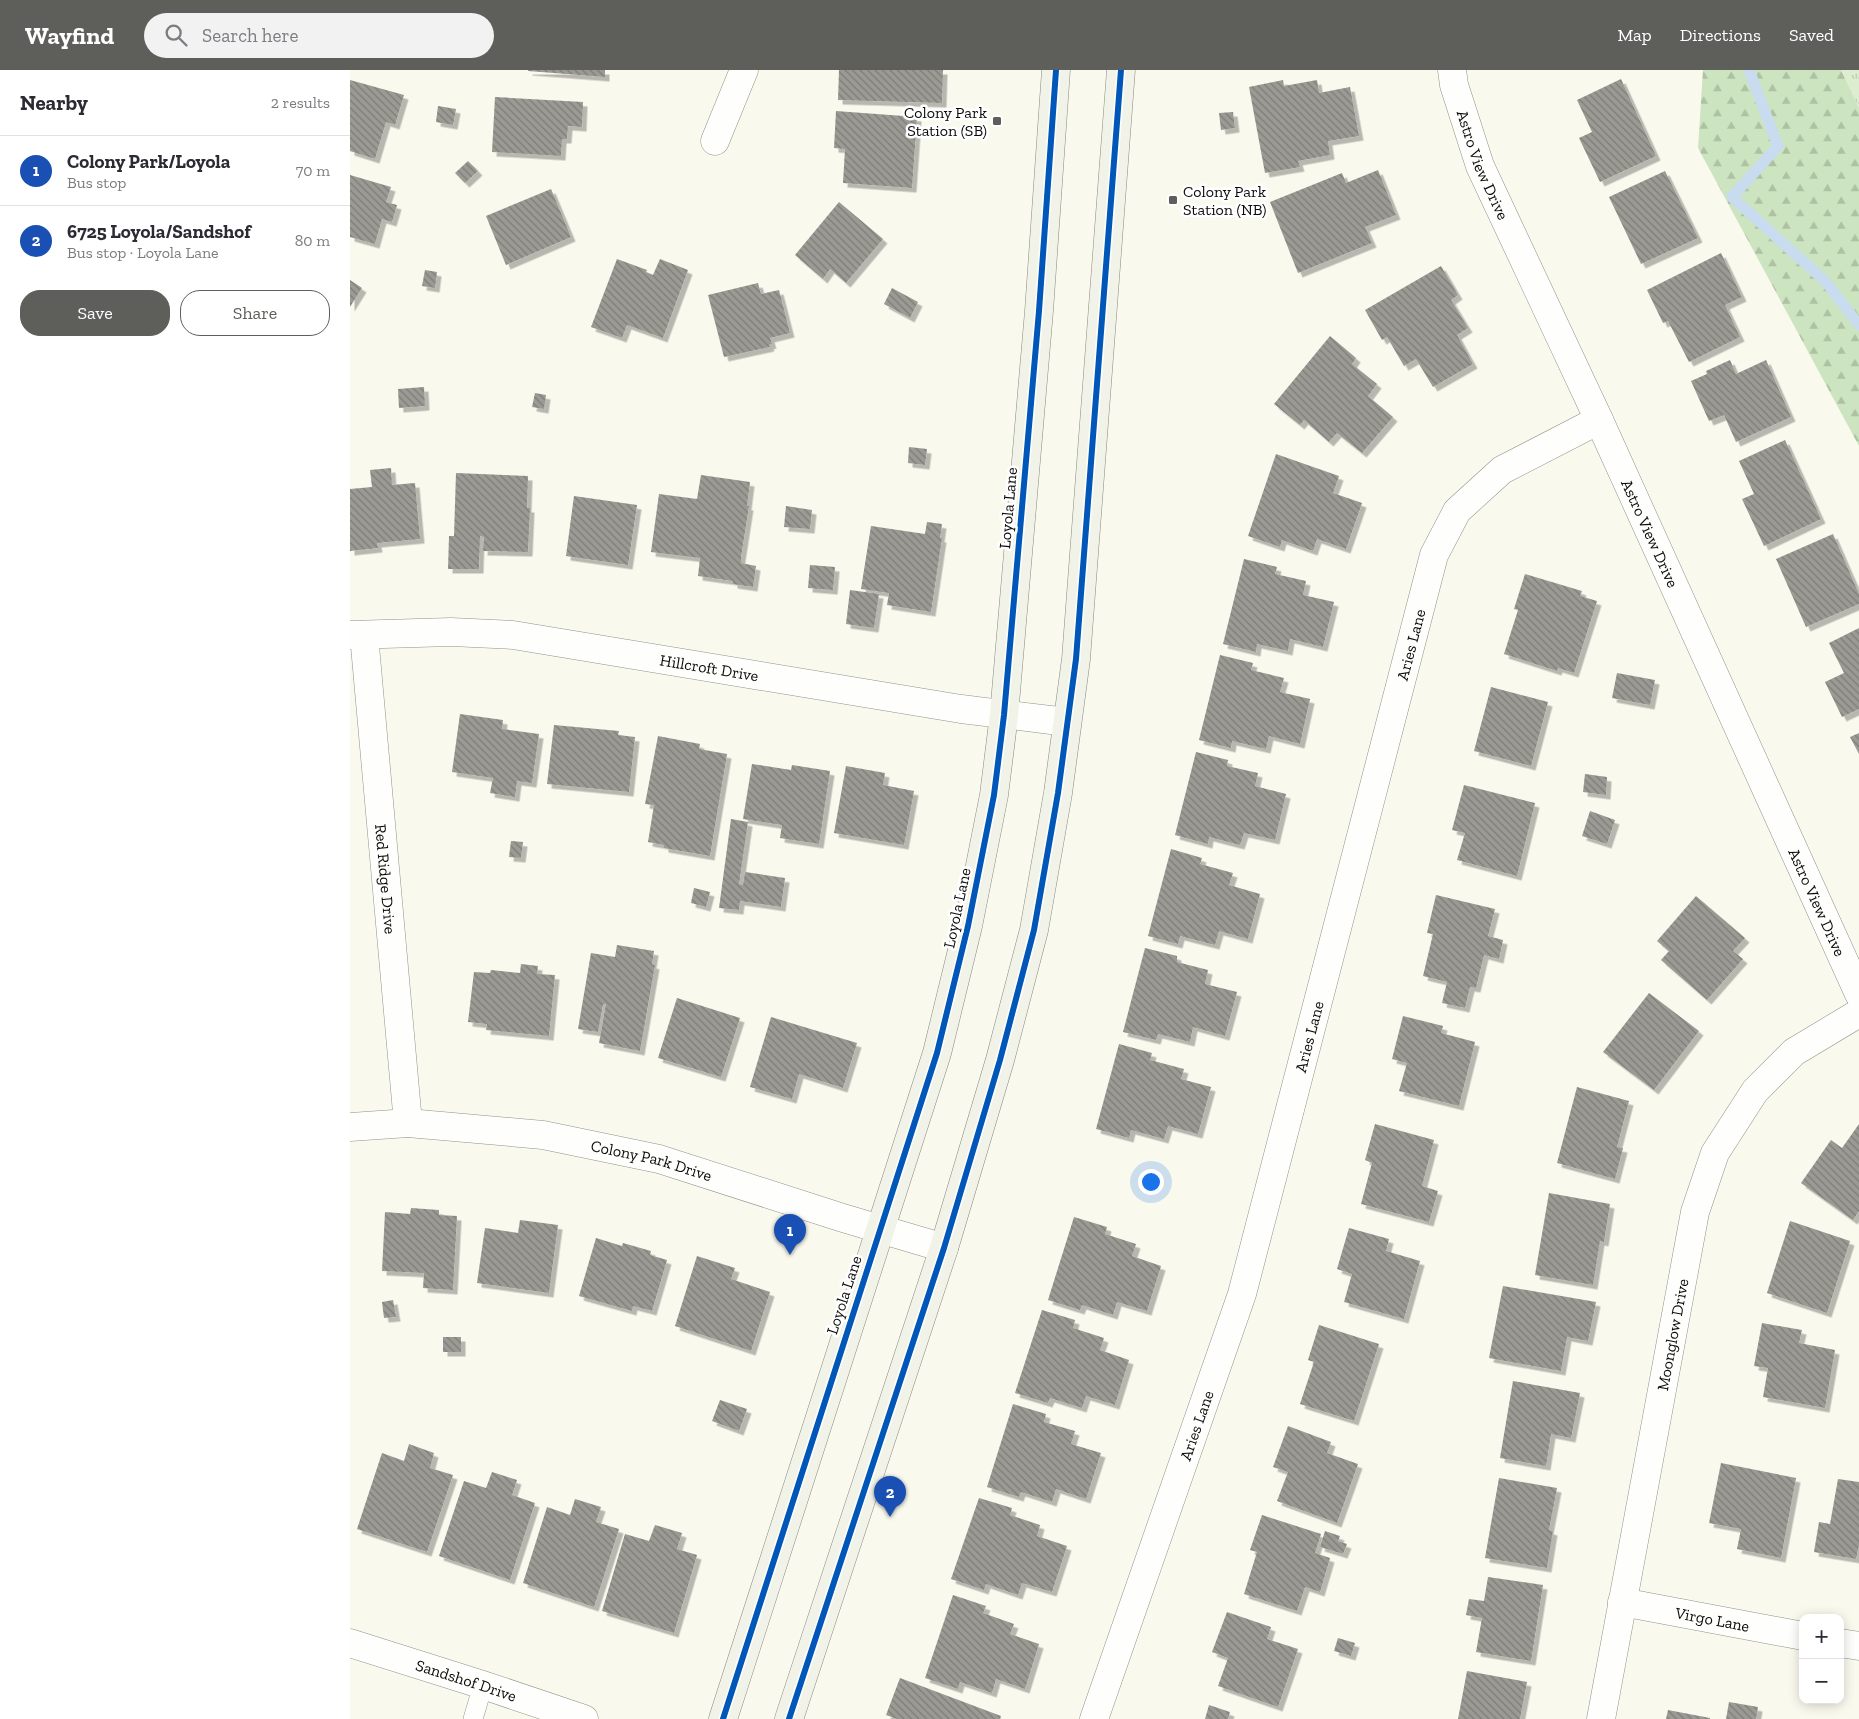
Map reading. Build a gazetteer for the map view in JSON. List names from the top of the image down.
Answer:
{
  "streets": {
    "main road": ["Loyola Lane"],
    "street": [
      "Astro View Drive",
      "Aries Lane",
      "Hillcroft Drive",
      "Red Ridge Drive",
      "Colony Park Drive",
      "Moonglow Drive",
      "Virgo Lane",
      "Sandshof Drive"
    ]
  },
  "crossings": [
    ["Astro View Drive", "Aries Lane"],
    ["Loyola Lane", "Hillcroft Drive"],
    ["Loyola Lane", "Colony Park Drive"],
    ["Hillcroft Drive", "Red Ridge Drive"],
    ["Red Ridge Drive", "Colony Park Drive"],
    ["Moonglow Drive", "Virgo Lane"]
  ],
  "places": {
    "transit": ["Colony Park Station (SB)", "Colony Park Station (NB)"]
  },
  "page": {
    "header": "Wayfind",
    "search": "Search here",
    "nav": ["Map", "Directions", "Saved"],
    "heading": ["Nearby", "2 results"],
    "list": [
      {
        "mark": "1",
        "name": "Colony Park/Loyola",
        "note": "Bus stop",
        "value": "70 m"
      },
      {
        "mark": "2",
        "name": "6725 Loyola/Sandshof",
        "note": "Bus stop · Loyola Lane",
        "value": "80 m"
      }
    ],
    "buttons": ["Save", "Share"],
    "pins": ["1", "2"],
    "map_buttons": ["+", "−"]
  }
}
